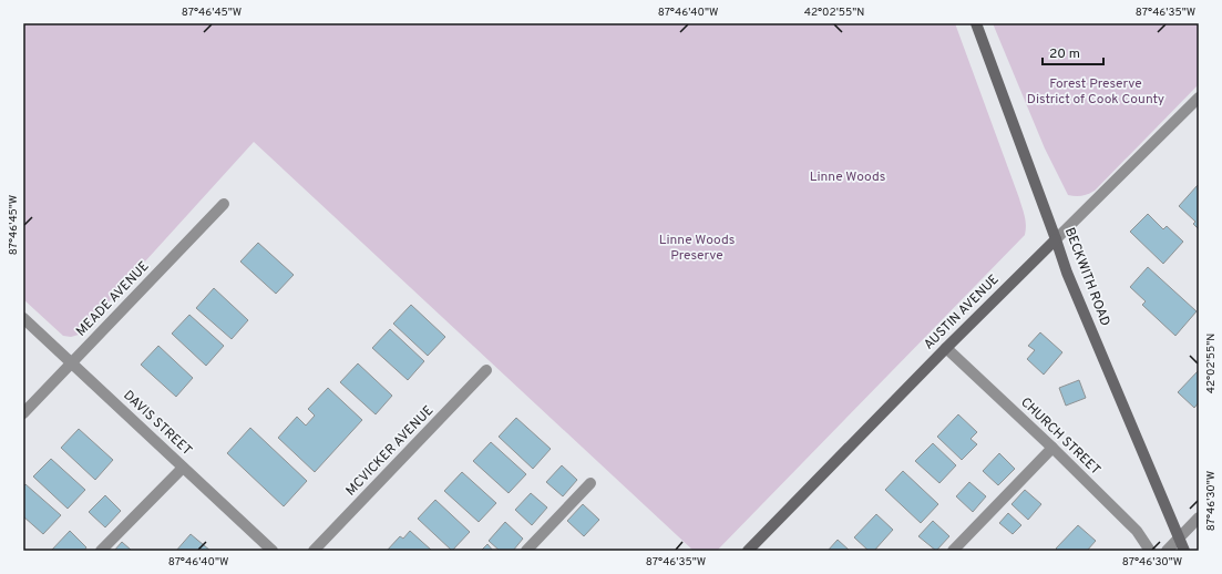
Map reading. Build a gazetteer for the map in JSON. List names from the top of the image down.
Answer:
{
  "streets": {
    "street": [
      "BECKWITH ROAD",
      "MEADE AVENUE",
      "AUSTIN AVENUE",
      "DAVIS STREET",
      "CHURCH STREET",
      "MCVICKER AVENUE"
    ]
  },
  "crossings": [
    ["BECKWITH ROAD", "AUSTIN AVENUE"],
    ["MEADE AVENUE", "DAVIS STREET"],
    ["AUSTIN AVENUE", "CHURCH STREET"]
  ],
  "parks": ["Forest Preserve District of Cook County", "Linne Woods", "Linne Woods Preserve"],
  "scale_bar": "20 m",
  "coordinates": [
    "87°46'45\"W",
    "87°46'40\"W",
    "42°02'55\"N",
    "87°46'35\"W",
    "87°46'30\"W"
  ]
}
